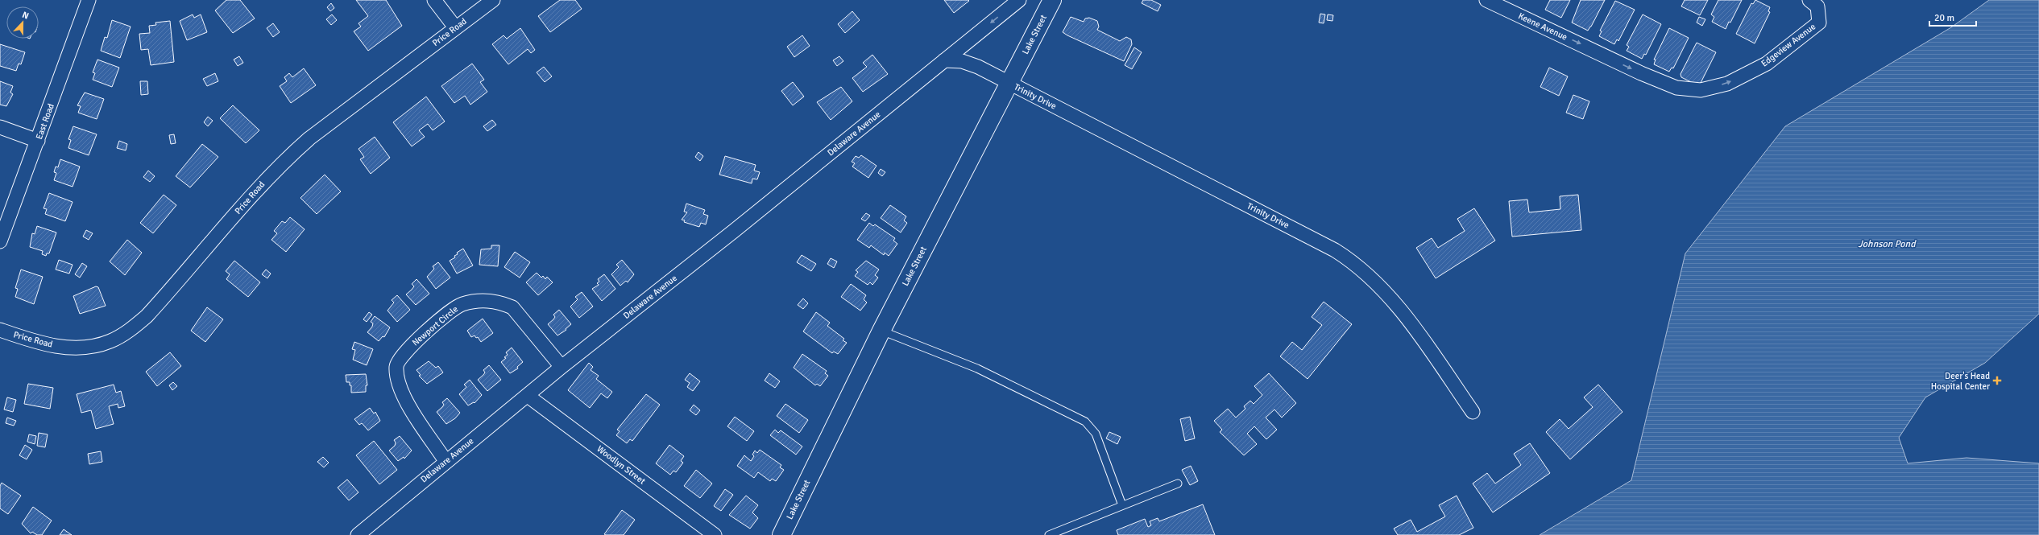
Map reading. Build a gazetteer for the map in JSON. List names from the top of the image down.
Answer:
{
  "streets": {
    "street": [
      "Keene Avenue",
      "Price Road",
      "Lake Street",
      "Edgeview Avenue",
      "Trinity Drive",
      "East Road",
      "Delaware Avenue",
      "Newport Circle",
      "Woodlyn Street"
    ]
  },
  "crossings": [
    ["Keene Avenue", "Edgeview Avenue"],
    ["Lake Street", "Trinity Drive"],
    ["Delaware Avenue", "Newport Circle"],
    ["Delaware Avenue", "Woodlyn Street"]
  ],
  "one_way": ["Keene Avenue", "Edgeview Avenue"],
  "water": ["Johnson Pond"],
  "places": {
    "health": ["Deer's Head Hospital Center"]
  },
  "scale_bar": "20 m",
  "north": "top"
}
